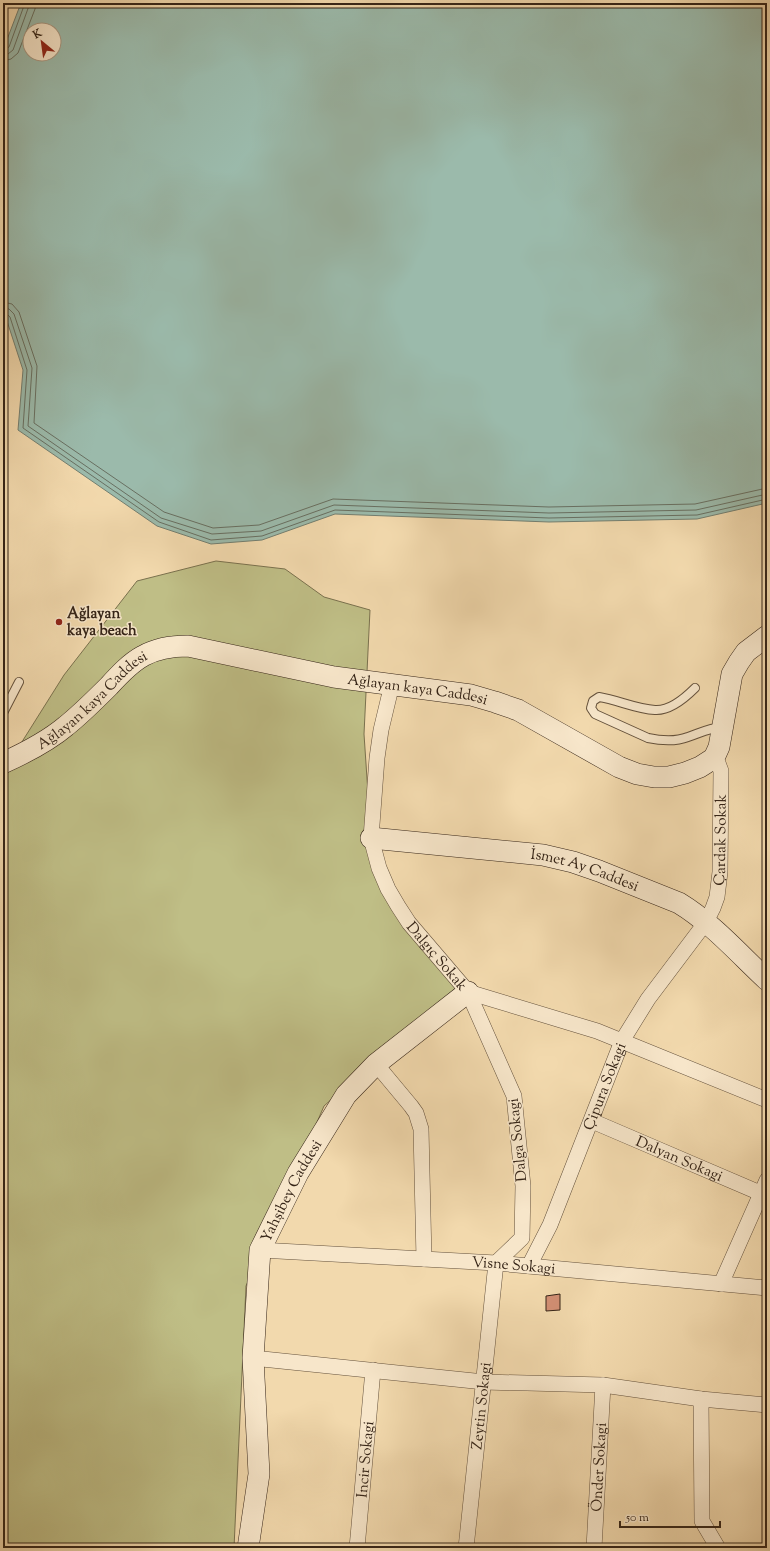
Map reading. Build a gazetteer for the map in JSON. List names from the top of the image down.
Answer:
{
  "streets": {
    "street": [
      "Ağlayan kaya Caddesi",
      "Çardak Sokak",
      "İsmet Ay Caddesi",
      "Dalgıç Sokak",
      "Çipura Sokagi",
      "Dalga Sokagi",
      "Dalyan Sokagi",
      "Yahşibey Caddesi",
      "Visne Sokagi",
      "Zeytin Sokagi",
      "Incir Sokagi",
      "Önder Sokagi"
    ]
  },
  "crossings": [
    ["Ağlayan kaya Caddesi", "Çardak Sokak"],
    ["Ağlayan kaya Caddesi", "Dalgıç Sokak"],
    ["Çardak Sokak", "İsmet Ay Caddesi"],
    ["Çardak Sokak", "Çipura Sokagi"],
    ["İsmet Ay Caddesi", "Dalgıç Sokak"],
    ["İsmet Ay Caddesi", "Çipura Sokagi"],
    ["Dalgıç Sokak", "Çipura Sokagi"],
    ["Dalgıç Sokak", "Dalga Sokagi"],
    ["Dalgıç Sokak", "Yahşibey Caddesi"],
    ["Çipura Sokagi", "Dalyan Sokagi"],
    ["Çipura Sokagi", "Visne Sokagi"],
    ["Dalga Sokagi", "Yahşibey Caddesi"],
    ["Dalga Sokagi", "Visne Sokagi"],
    ["Dalga Sokagi", "Zeytin Sokagi"],
    ["Yahşibey Caddesi", "Visne Sokagi"],
    ["Visne Sokagi", "Zeytin Sokagi"]
  ],
  "places": ["Ağlayan kaya beach"],
  "scale_bar": "50 m",
  "north": "top left"
}
